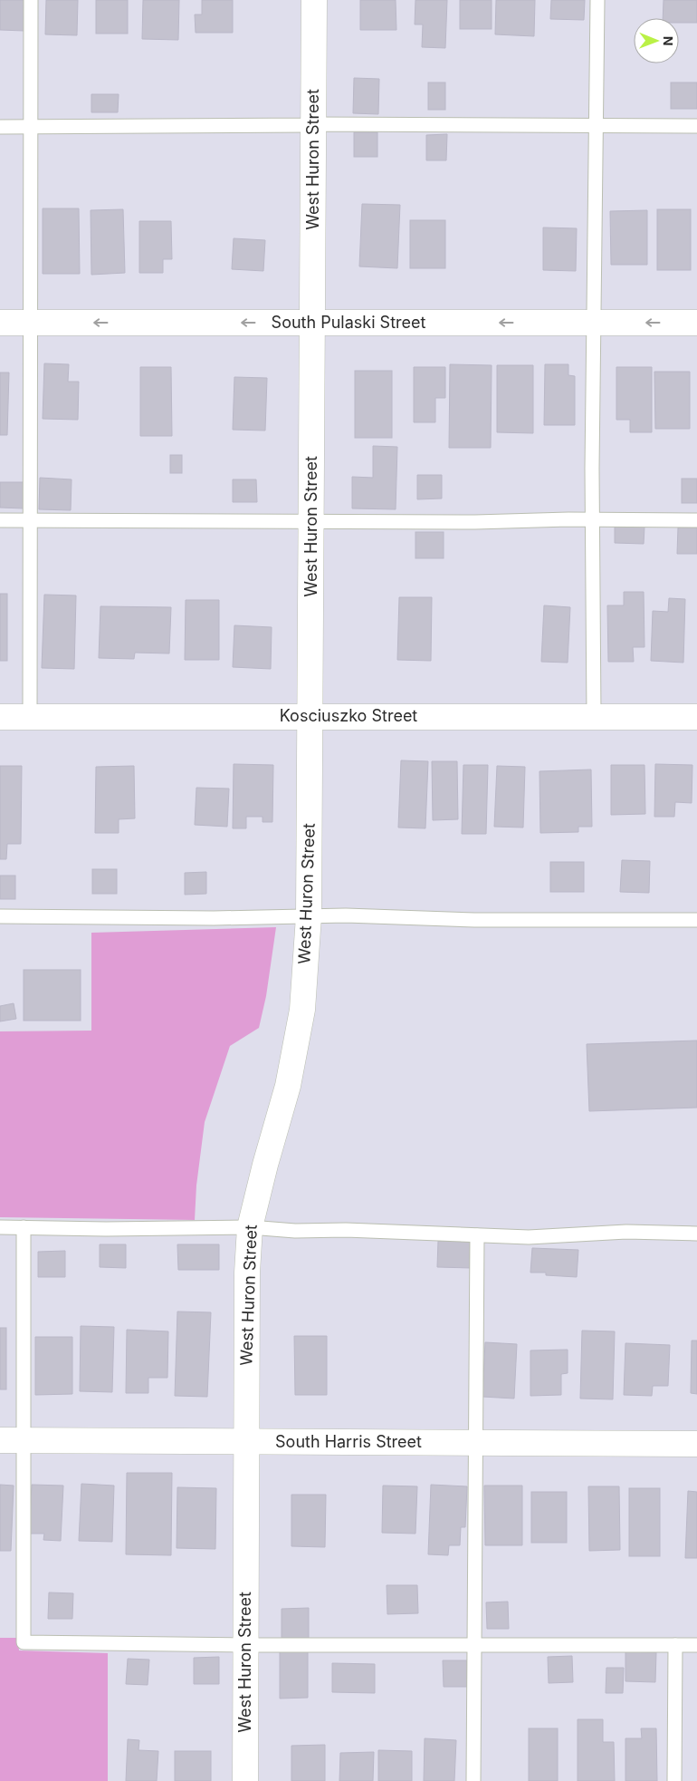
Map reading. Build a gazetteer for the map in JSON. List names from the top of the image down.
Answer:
{
  "streets": {
    "street": [
      "West Huron Street",
      "South Pulaski Street",
      "Kosciuszko Street",
      "South Harris Street"
    ]
  },
  "crossings": [
    ["West Huron Street", "South Pulaski Street"],
    ["West Huron Street", "Kosciuszko Street"],
    ["West Huron Street", "South Harris Street"]
  ],
  "one_way": ["South Pulaski Street"],
  "north": "right"
}
